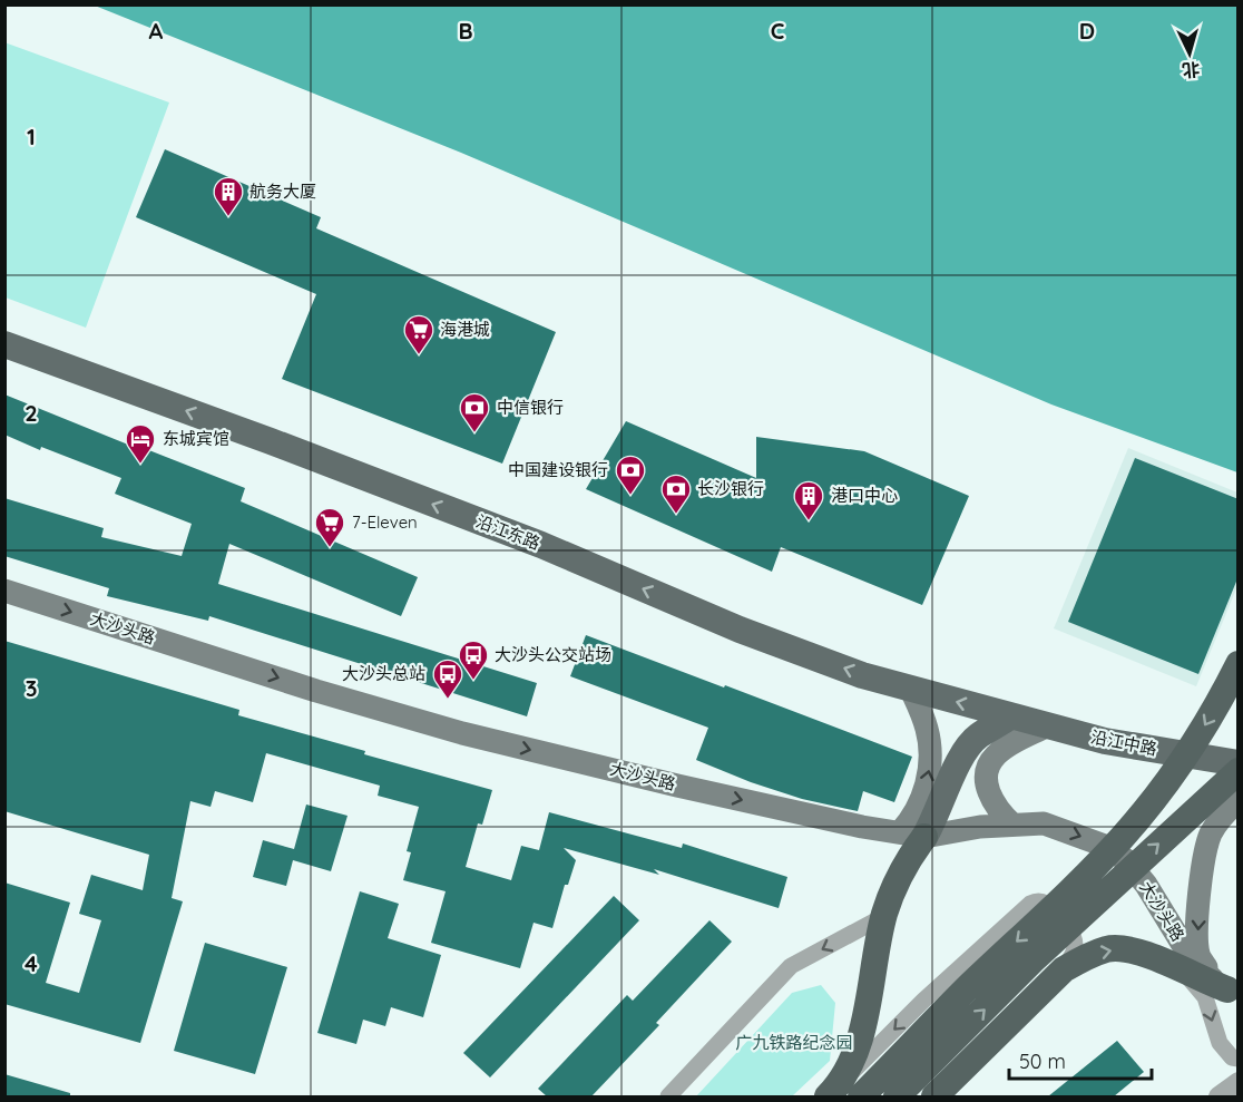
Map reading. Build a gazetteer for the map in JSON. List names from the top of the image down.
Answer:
{
  "streets": {
    "main road": ["沿江东路", "大沙头路", "沿江中路"]
  },
  "crossings": [
    ["沿江东路", "沿江中路"]
  ],
  "one_way": ["沿江东路", "大沙头路"],
  "parks": ["广九铁路纪念园"],
  "places": {
    "building": ["航务大厦", "港口中心"],
    "supermarket": ["海港城", "7-Eleven"],
    "bank": ["中信银行", "中国建设银行", "长沙银行"],
    "hotel": ["东城宾馆"],
    "bus stop": ["大沙头公交站场", "大沙头总站"]
  },
  "scale_bar": "50 m",
  "north": "bottom",
  "grid": {
    "columns": [
      "A",
      "B",
      "C",
      "D"
    ],
    "rows": [
      "1",
      "2",
      "3",
      "4"
    ]
  }
}
